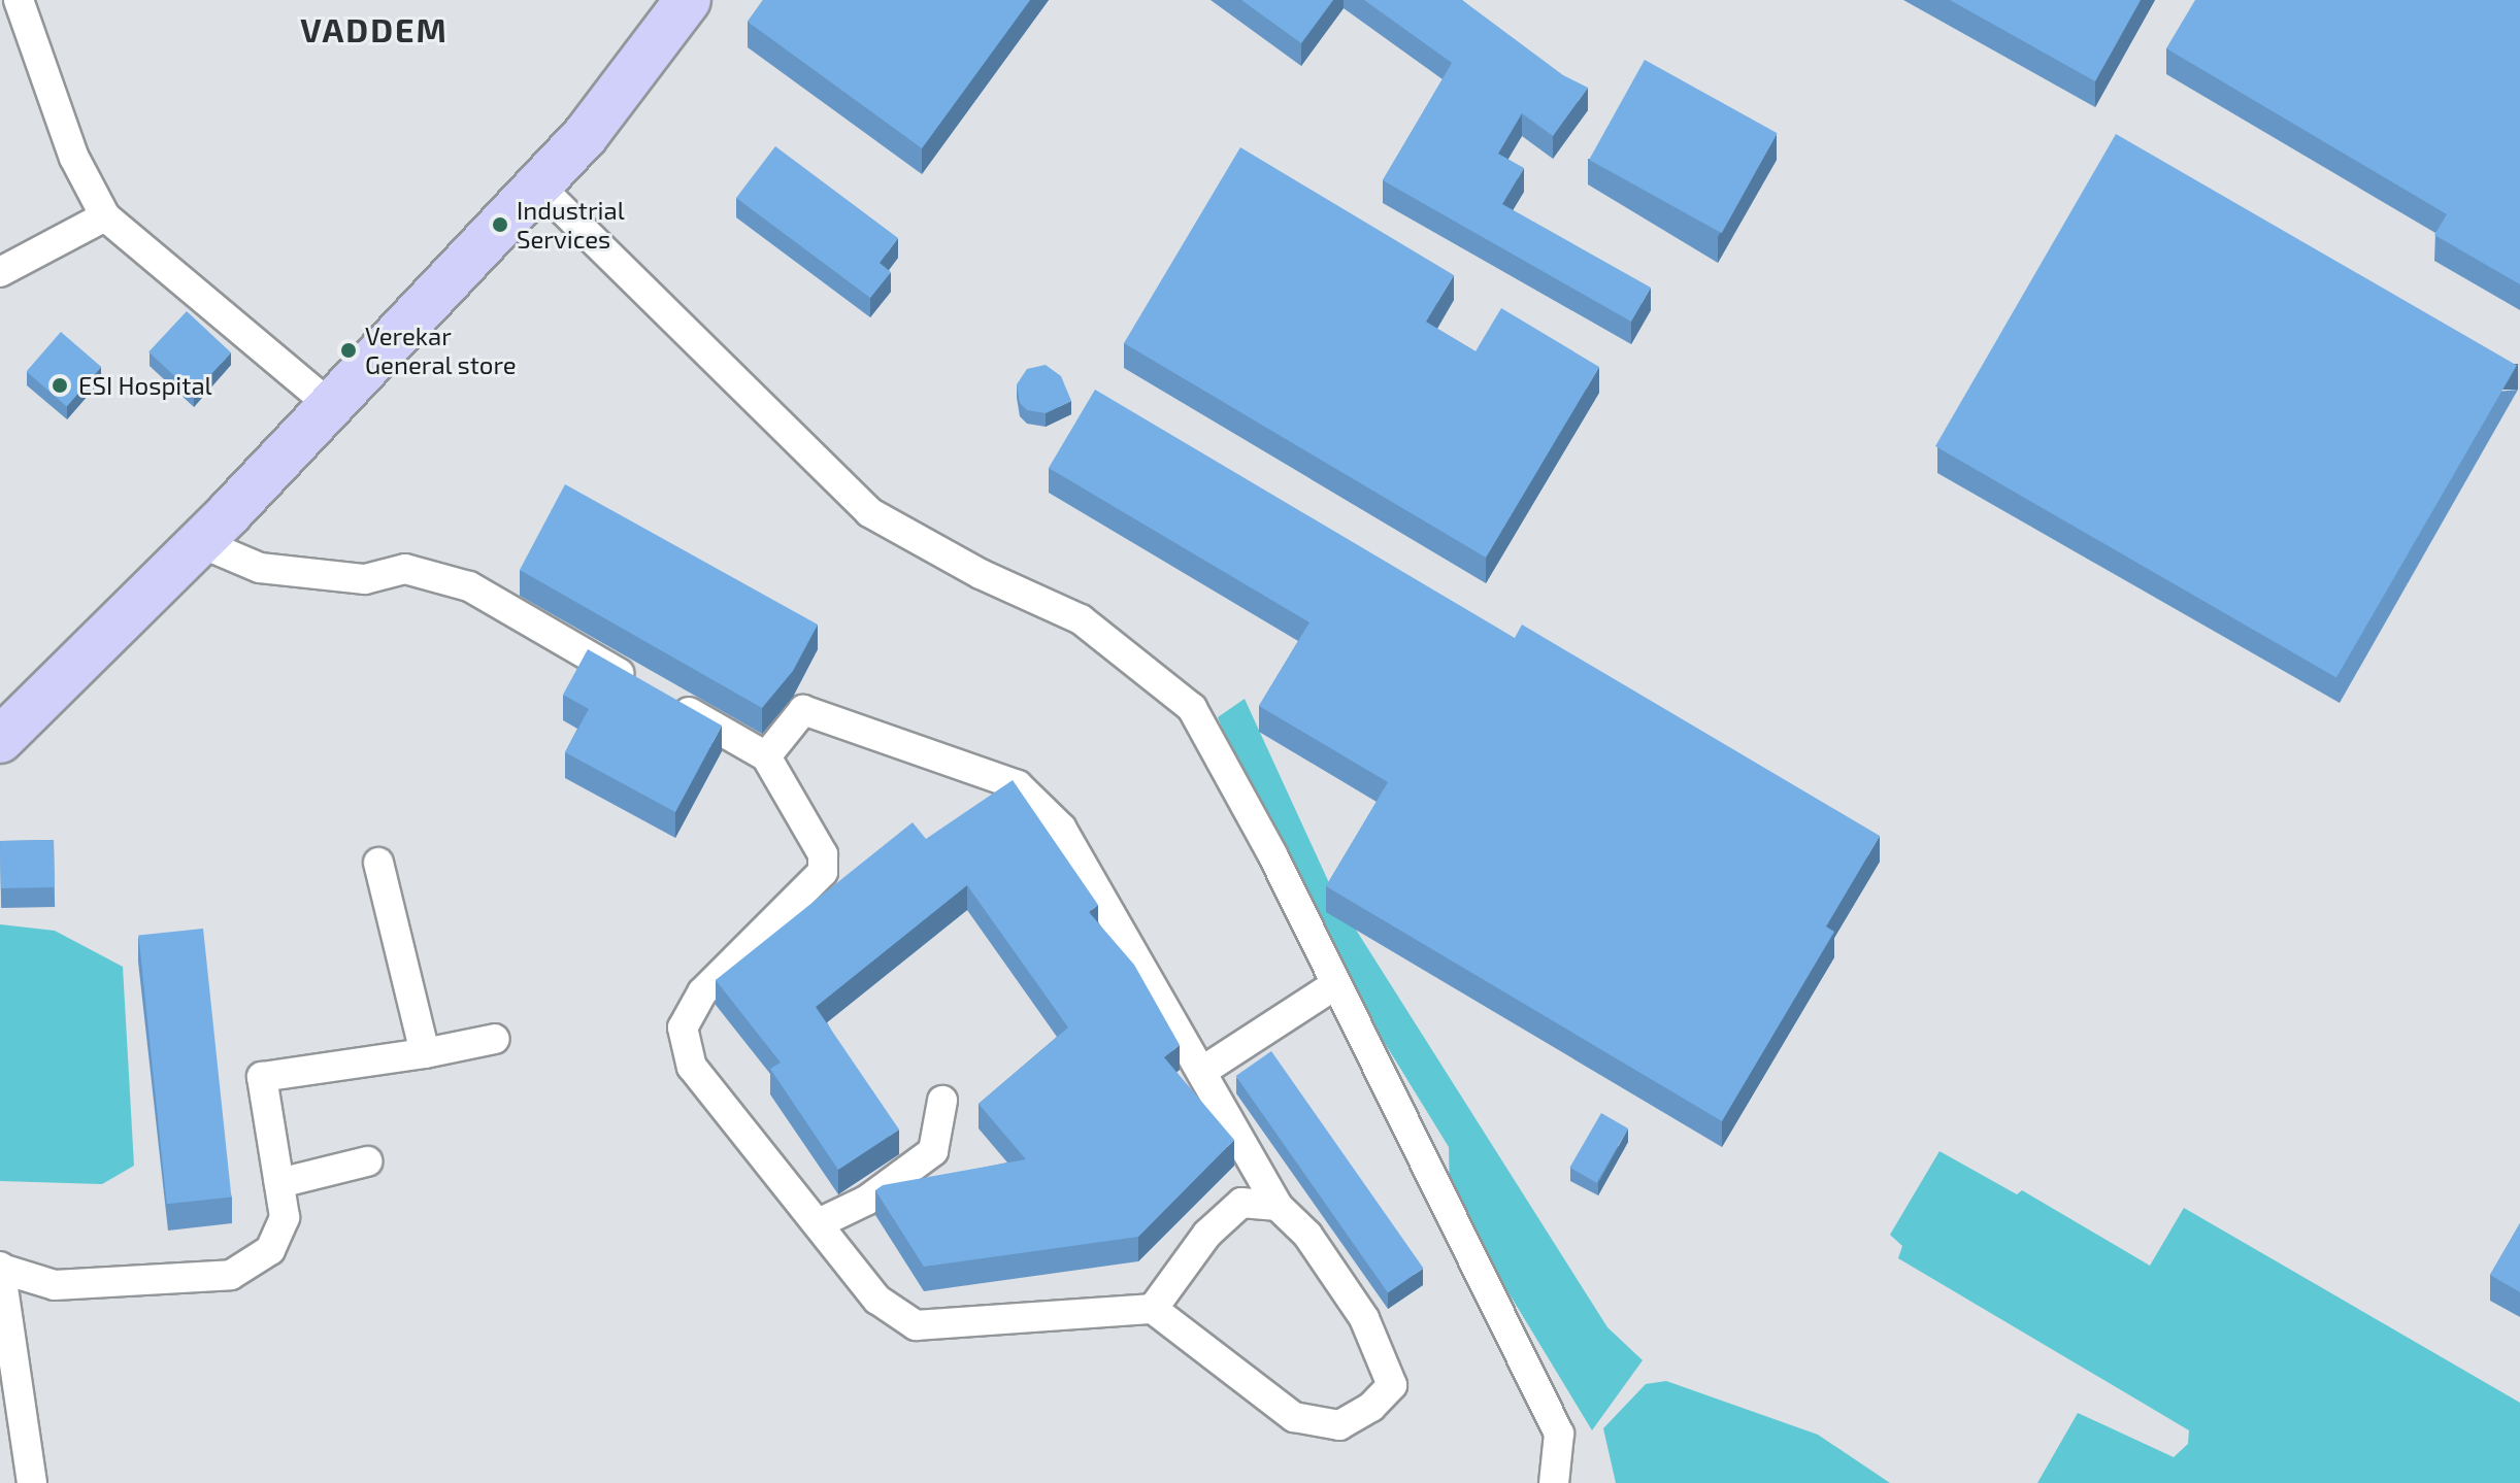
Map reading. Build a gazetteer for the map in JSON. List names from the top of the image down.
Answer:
{
  "districts": ["VADDEM"],
  "places": ["Industrial Services", "Verekar General store", "ESI Hospital"]
}
